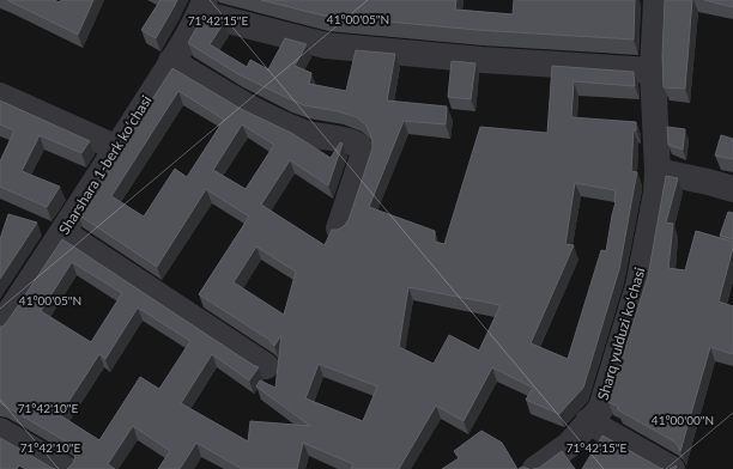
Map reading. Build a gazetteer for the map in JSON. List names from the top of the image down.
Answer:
{
  "streets": {
    "street": ["Sharshara 1-berk koʻchasi", "Sharq yulduzi koʻchasi"]
  },
  "coordinates": [
    "41°00'05\"N",
    "71°42'15\"E",
    "71°42'10\"E",
    "41°00'00\"N"
  ]
}
